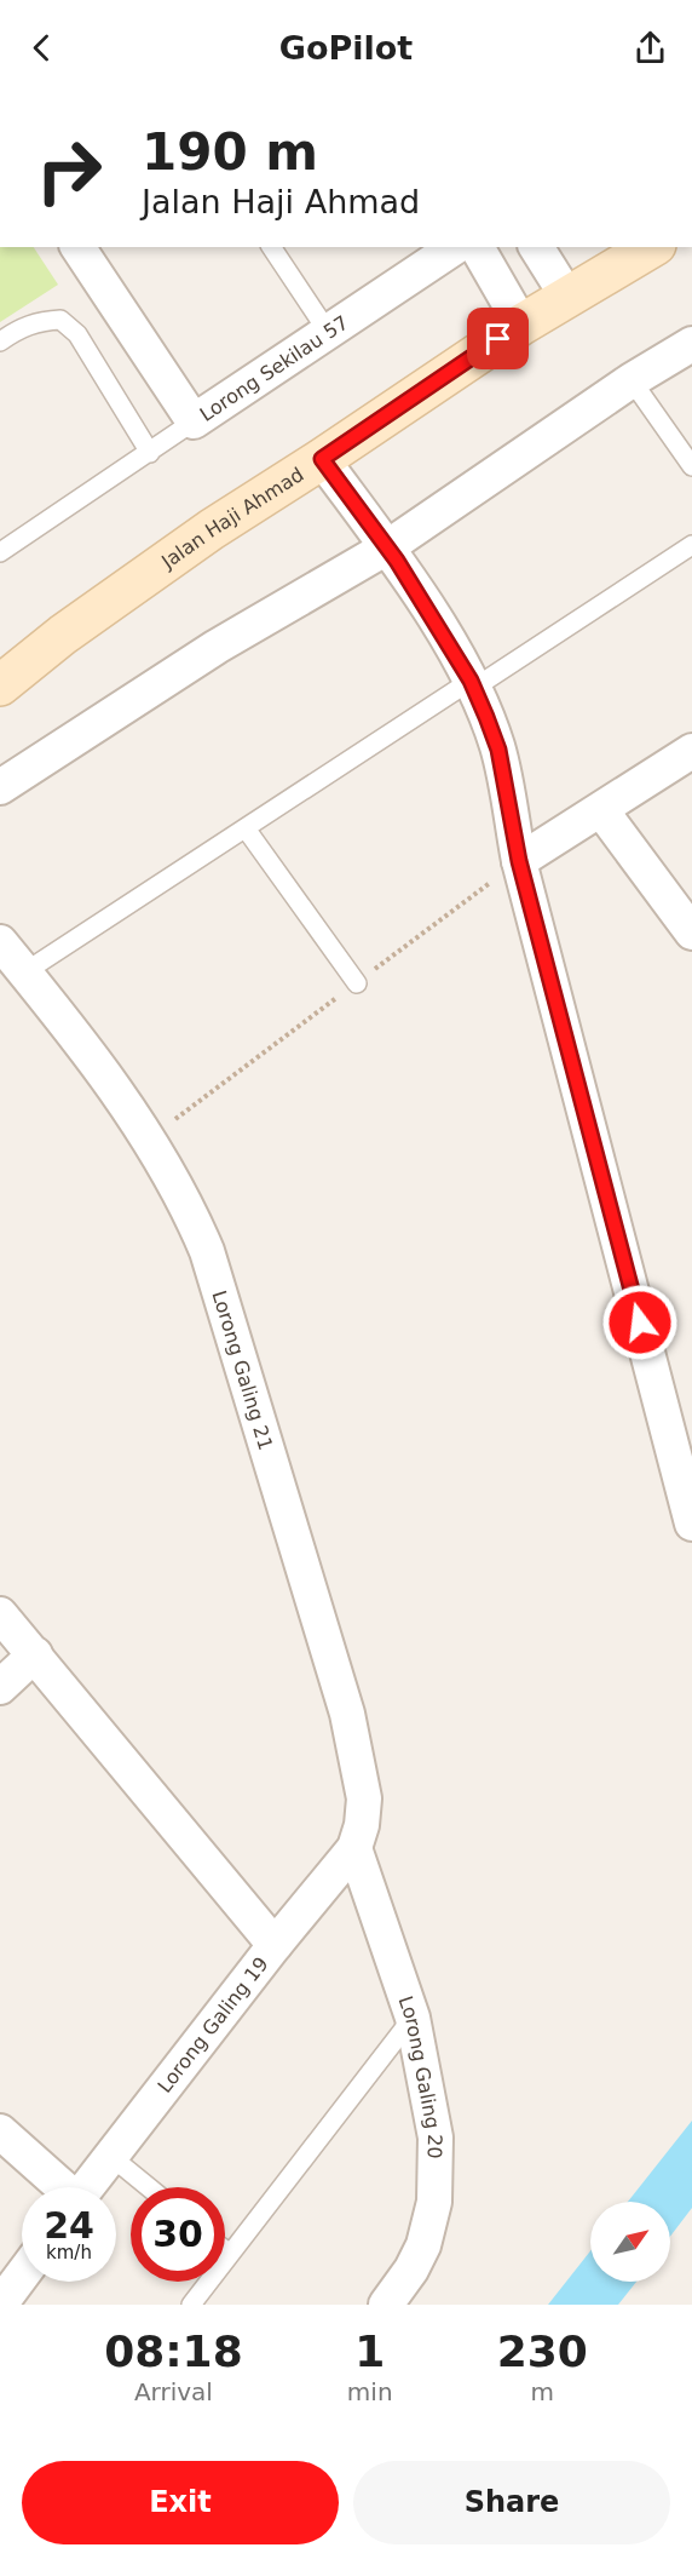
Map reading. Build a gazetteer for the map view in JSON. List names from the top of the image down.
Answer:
{
  "streets": {
    "street": [
      "Lorong Sekilau 57",
      "Jalan Haji Ahmad",
      "Lorong Galing 21",
      "Lorong Galing 19",
      "Lorong Galing 20"
    ]
  },
  "crossings": [
    ["Lorong Galing 21", "Lorong Galing 19"],
    ["Lorong Galing 21", "Lorong Galing 20"],
    ["Lorong Galing 19", "Lorong Galing 20"]
  ],
  "north": "top right",
  "page": {
    "header": "GoPilot",
    "turn": ["190 m", "Jalan Haji Ahmad"],
    "speed": "24 km/h",
    "limit": "30",
    "eta": [
      "08:18",
      "Arrival",
      "1",
      "min",
      "230",
      "m"
    ],
    "buttons": ["Exit", "Share"]
  }
}
